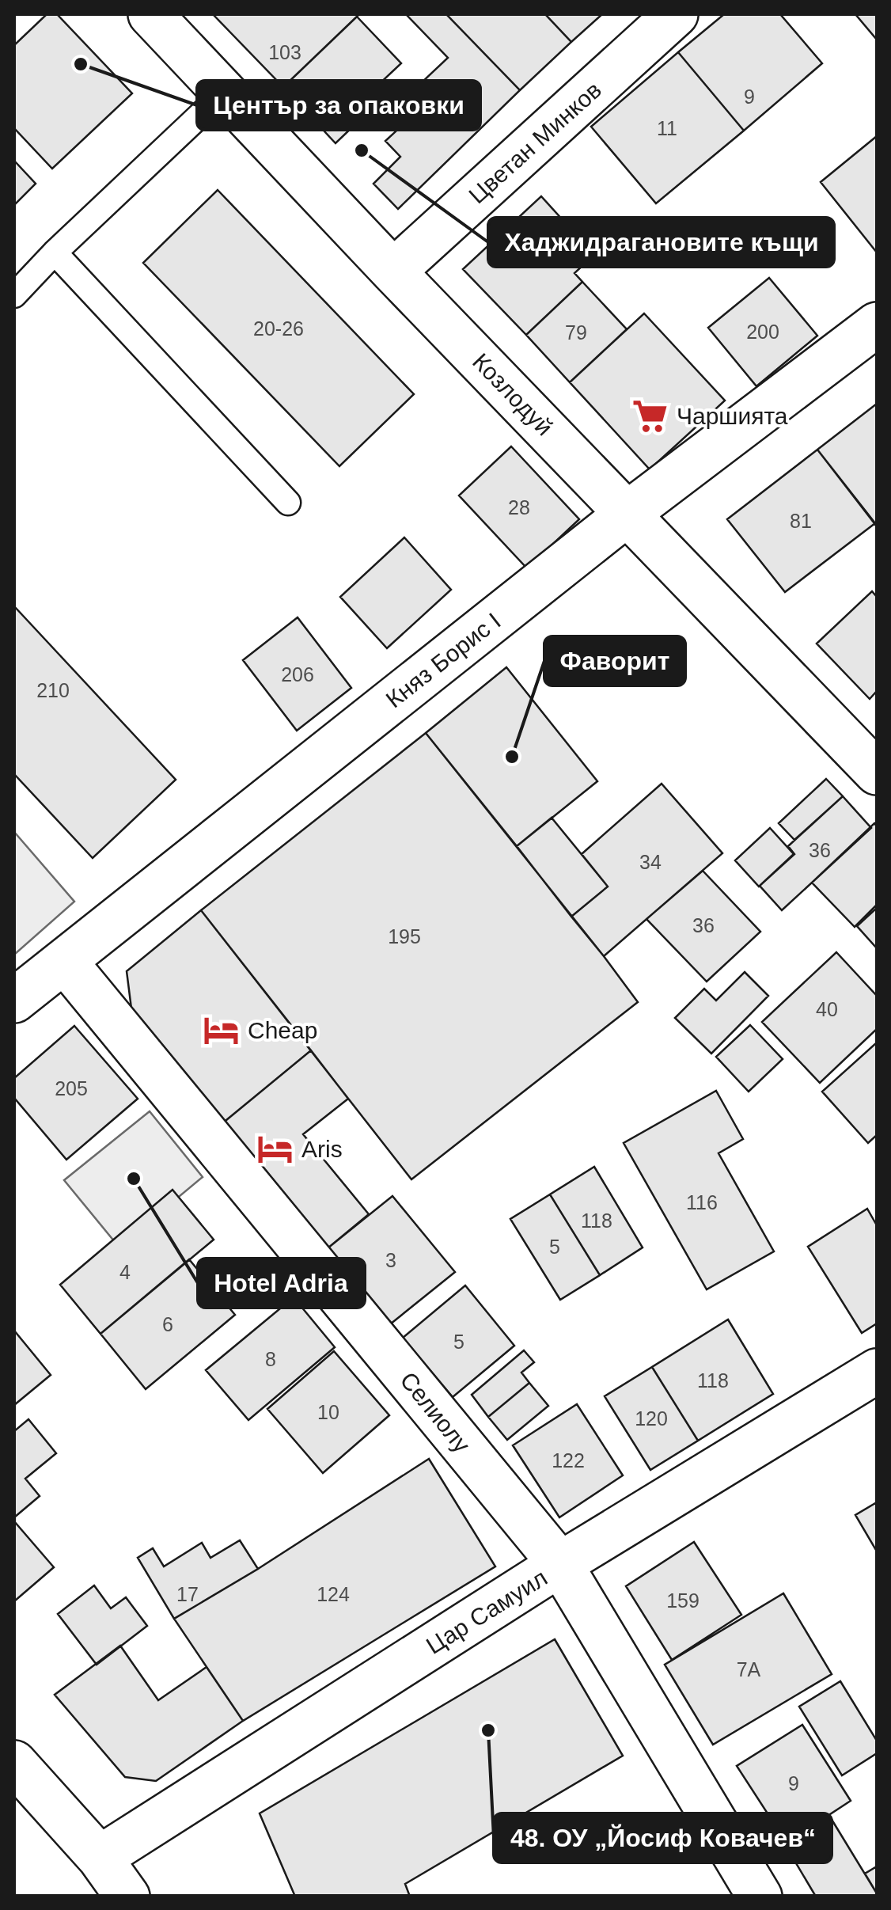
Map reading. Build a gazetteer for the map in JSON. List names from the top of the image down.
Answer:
{
  "streets": {
    "street": [
      "Цветан Минков",
      "Козлодуй",
      "Княз Борис I",
      "Селиолу",
      "Цар Самуил"
    ]
  },
  "crossings": [
    ["Цветан Минков", "Козлодуй"],
    ["Козлодуй", "Княз Борис I"],
    ["Княз Борис I", "Селиолу"],
    ["Селиолу", "Цар Самуил"]
  ],
  "places": {
    "other": [
      "Център за опаковки",
      "Хаджидрагановите къщи",
      "Фаворит",
      "Hotel Adria",
      "48. ОУ „Йосиф Ковачев“"
    ],
    "supermarket": ["Чаршията"],
    "hotel": ["Cheap", "Aris"]
  },
  "house_numbers": [
    "103",
    "9",
    "11",
    "20-26",
    "200",
    "79",
    "28",
    "81",
    "206",
    "210",
    "36",
    "34",
    "36",
    "195",
    "40",
    "205",
    "116",
    "118",
    "5",
    "3",
    "4",
    "6",
    "5",
    "8",
    "118",
    "10",
    "120",
    "122",
    "17",
    "124",
    "159",
    "7А",
    "9"
  ]
}
